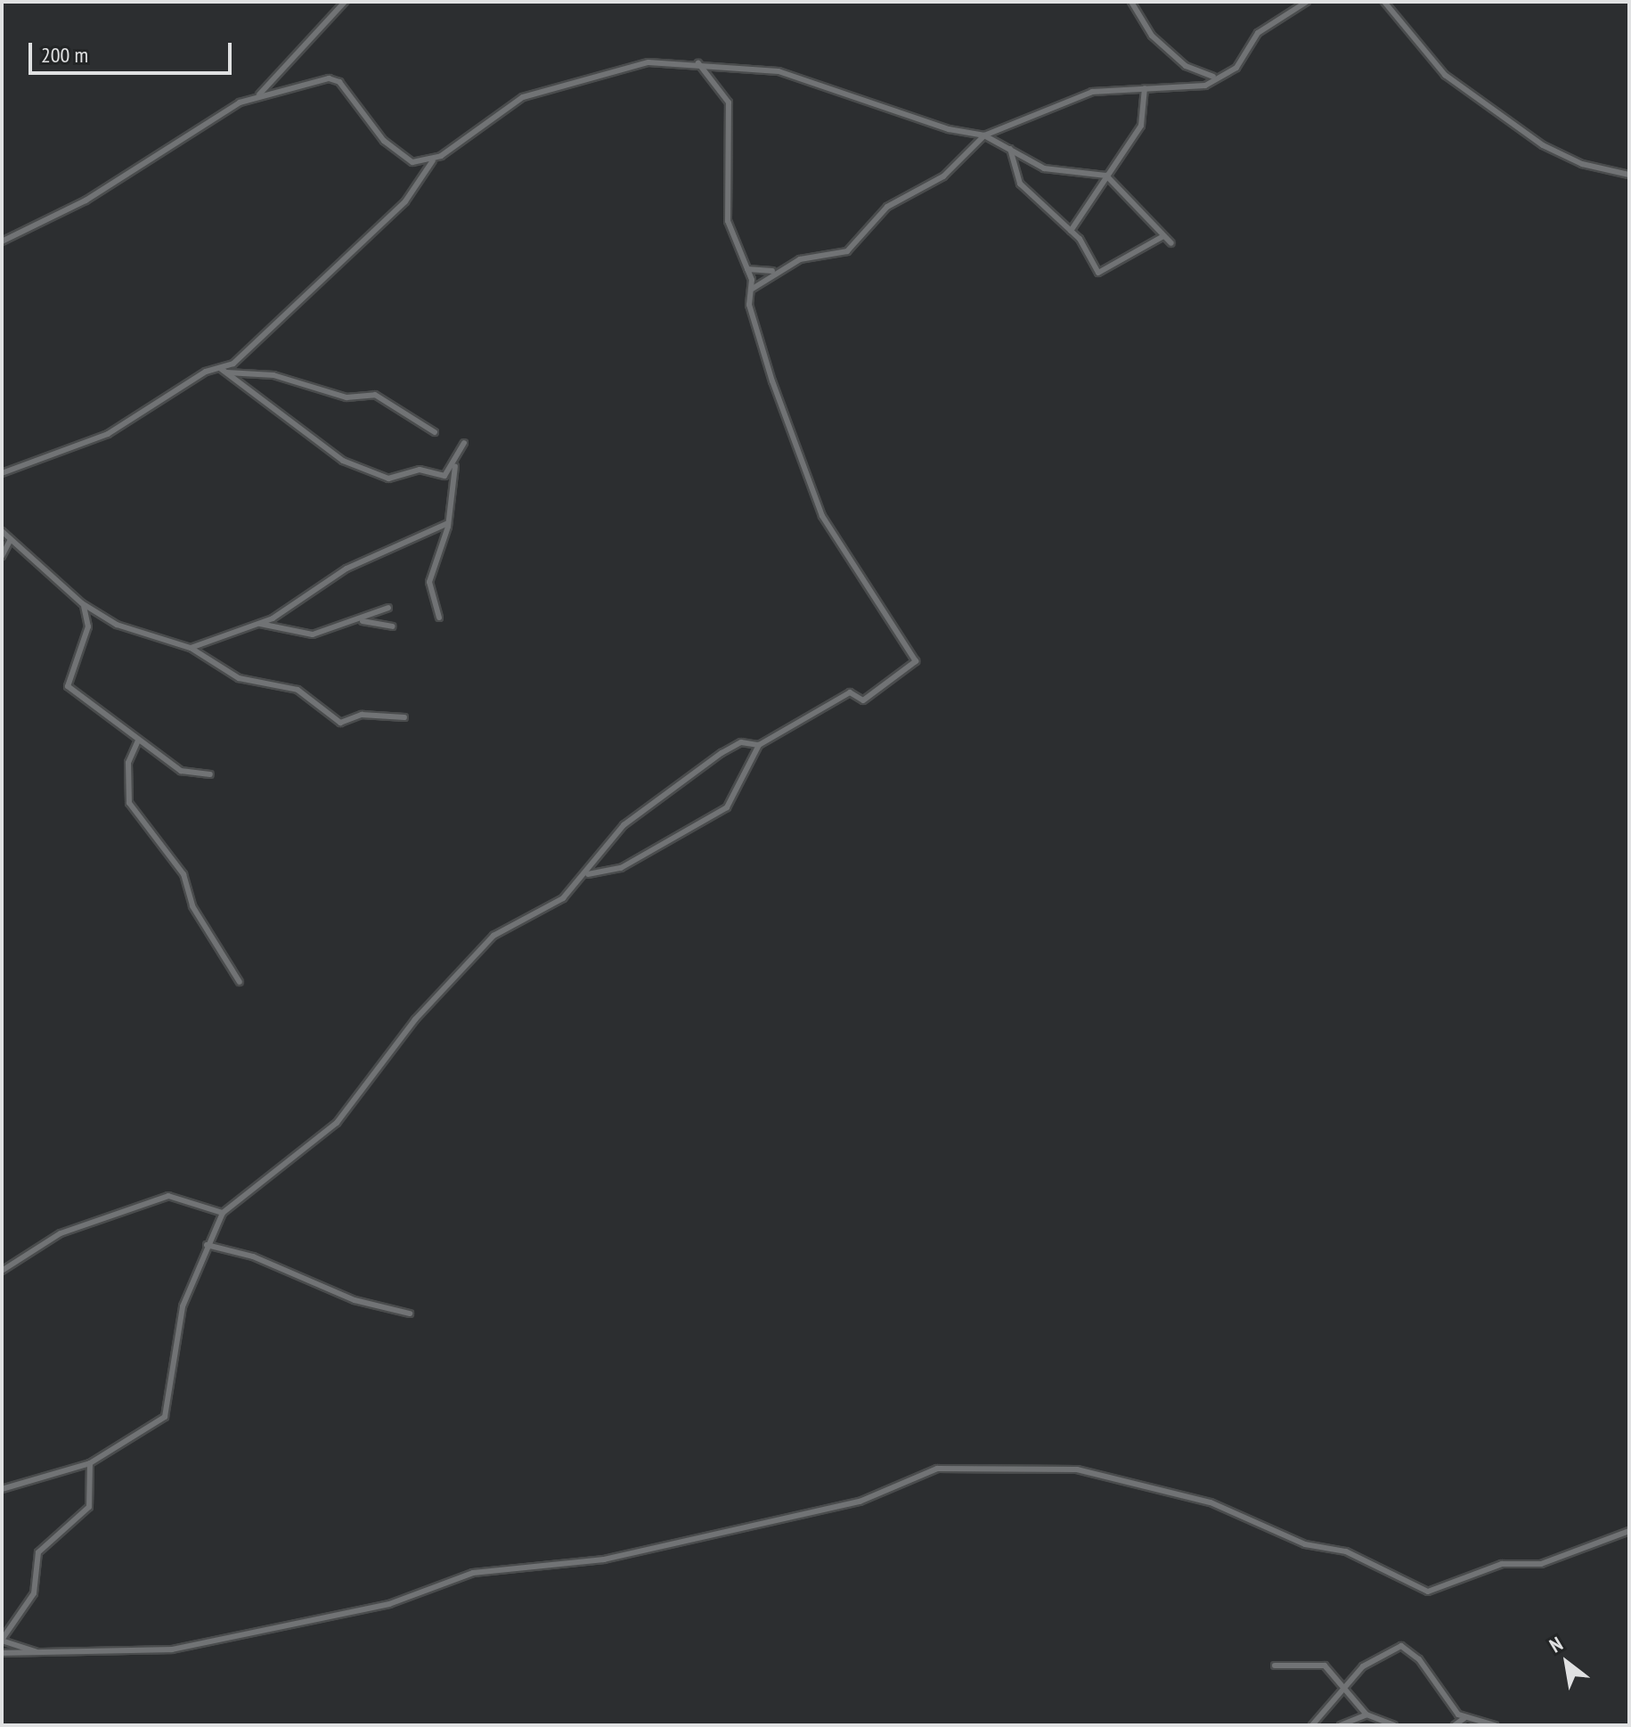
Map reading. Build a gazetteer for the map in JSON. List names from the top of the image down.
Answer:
{
  "scale_bar": "200 m",
  "north": "top left"
}
